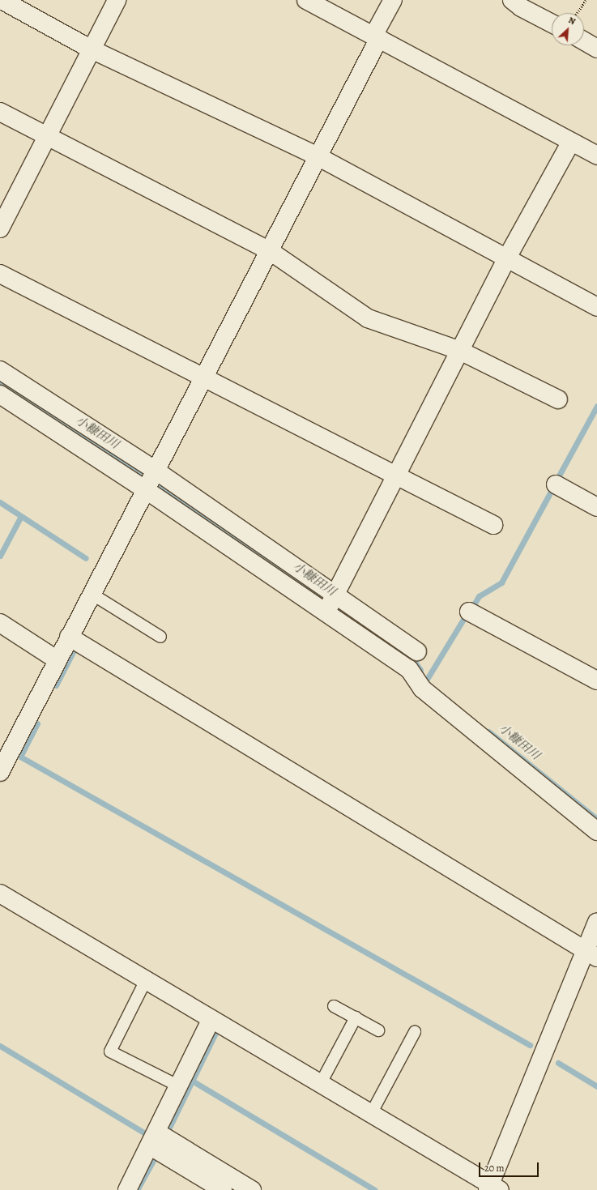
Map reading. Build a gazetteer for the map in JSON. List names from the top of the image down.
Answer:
{
  "water": ["小糠田川"],
  "scale_bar": "20 m",
  "north": "top right"
}
